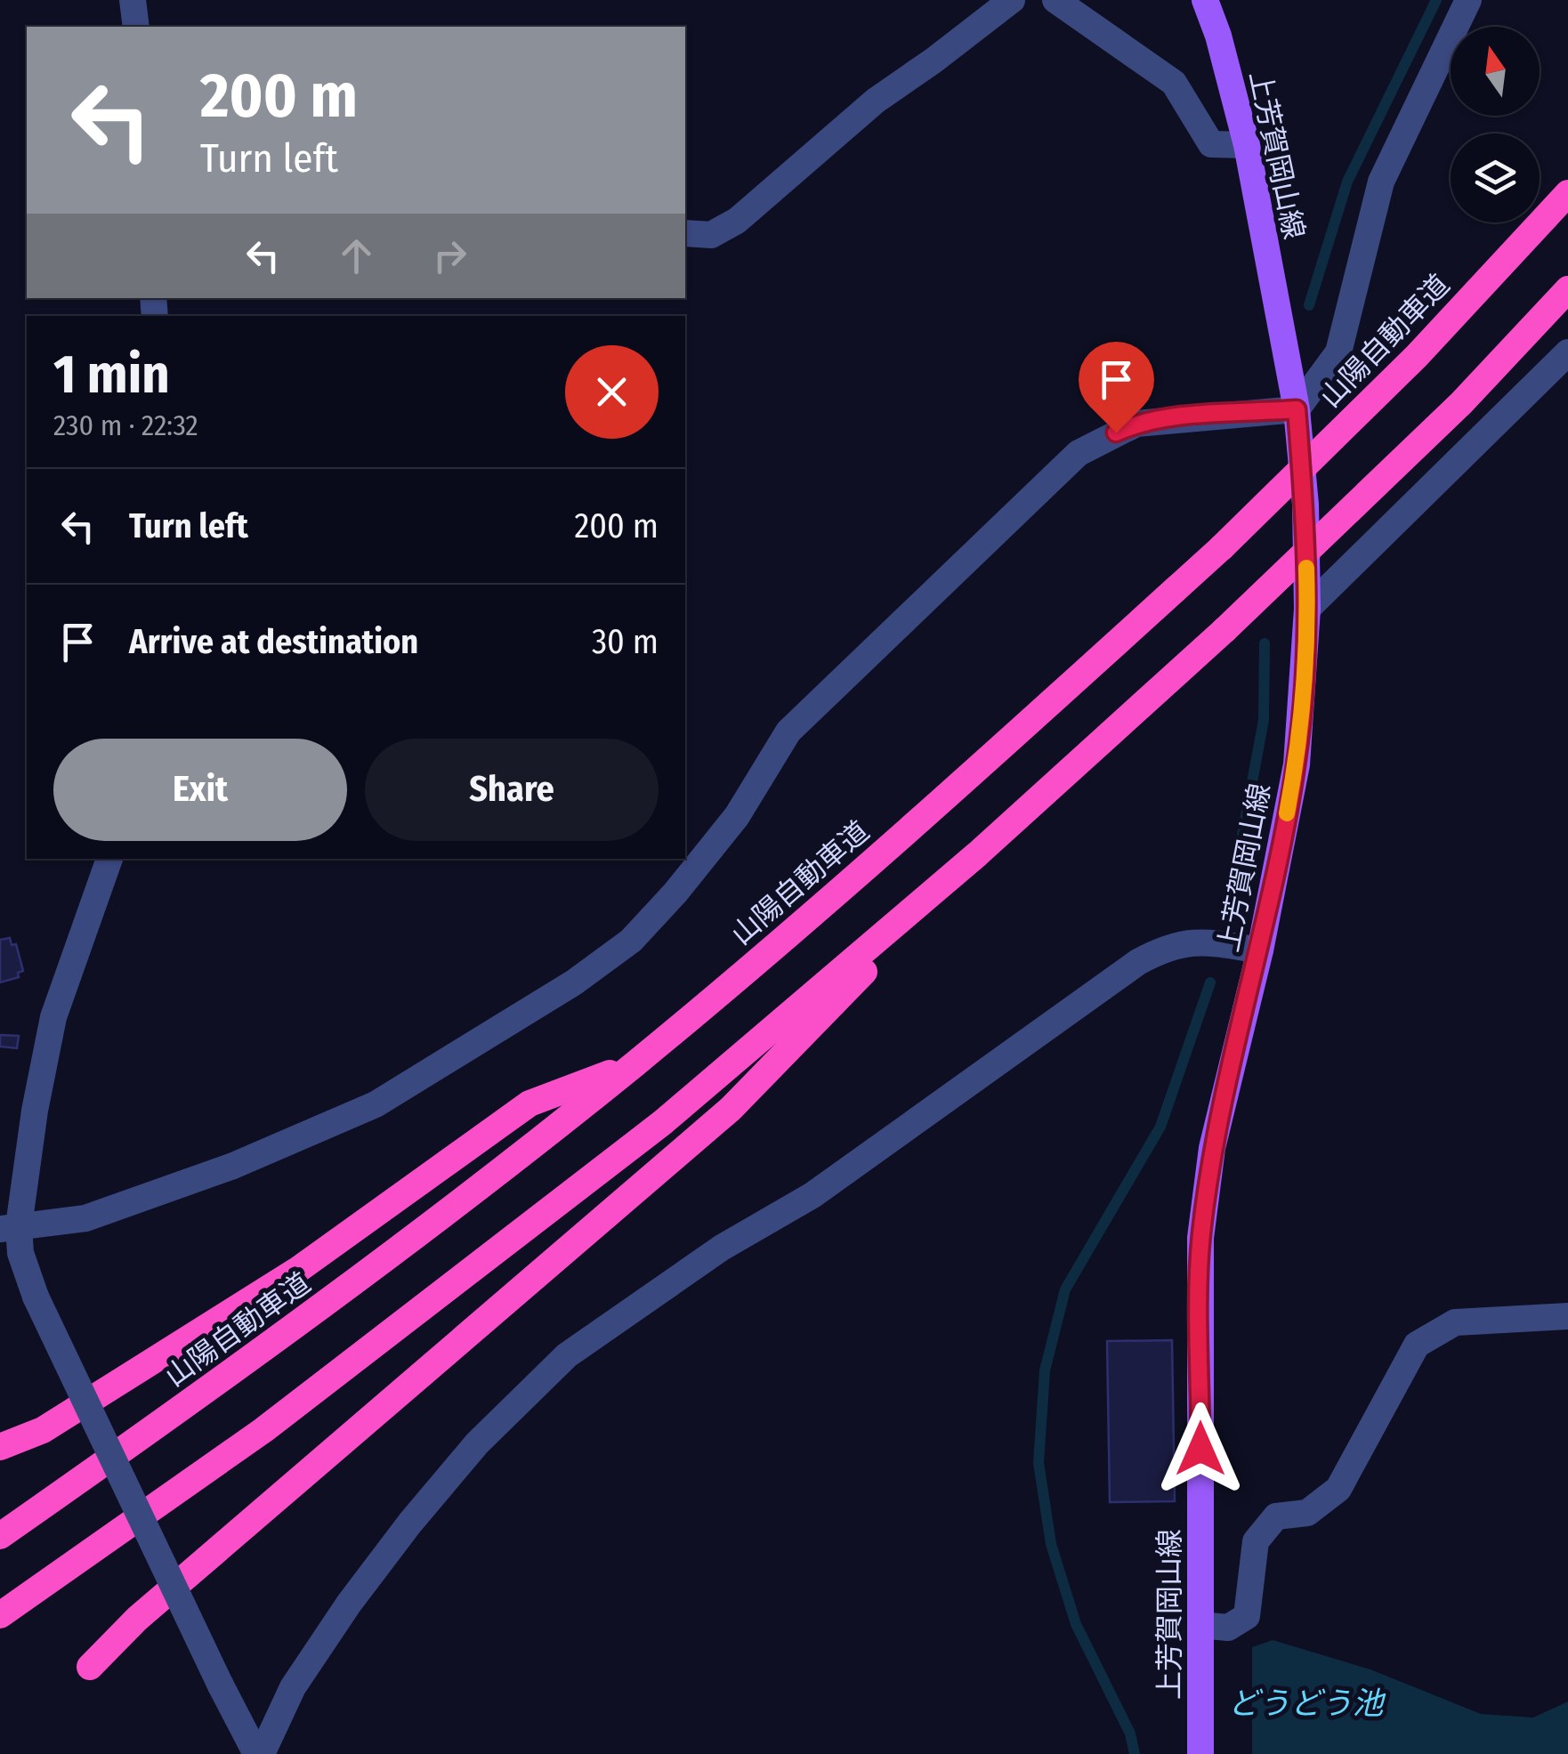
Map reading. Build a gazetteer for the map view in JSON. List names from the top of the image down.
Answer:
{
  "streets": {
    "highway": ["山陽自動車道"],
    "main road": ["上芳賀岡山線"]
  },
  "water": ["どうどう池"],
  "north": "top",
  "page": {
    "turn": ["200 m", "Turn left"],
    "heading": ["1 min", "230 m · 22:32"],
    "list": [
      {
        "name": "Turn left",
        "value": "200 m"
      },
      {
        "name": "Arrive at destination",
        "value": "30 m"
      }
    ],
    "buttons": ["Exit", "Share"]
  }
}
